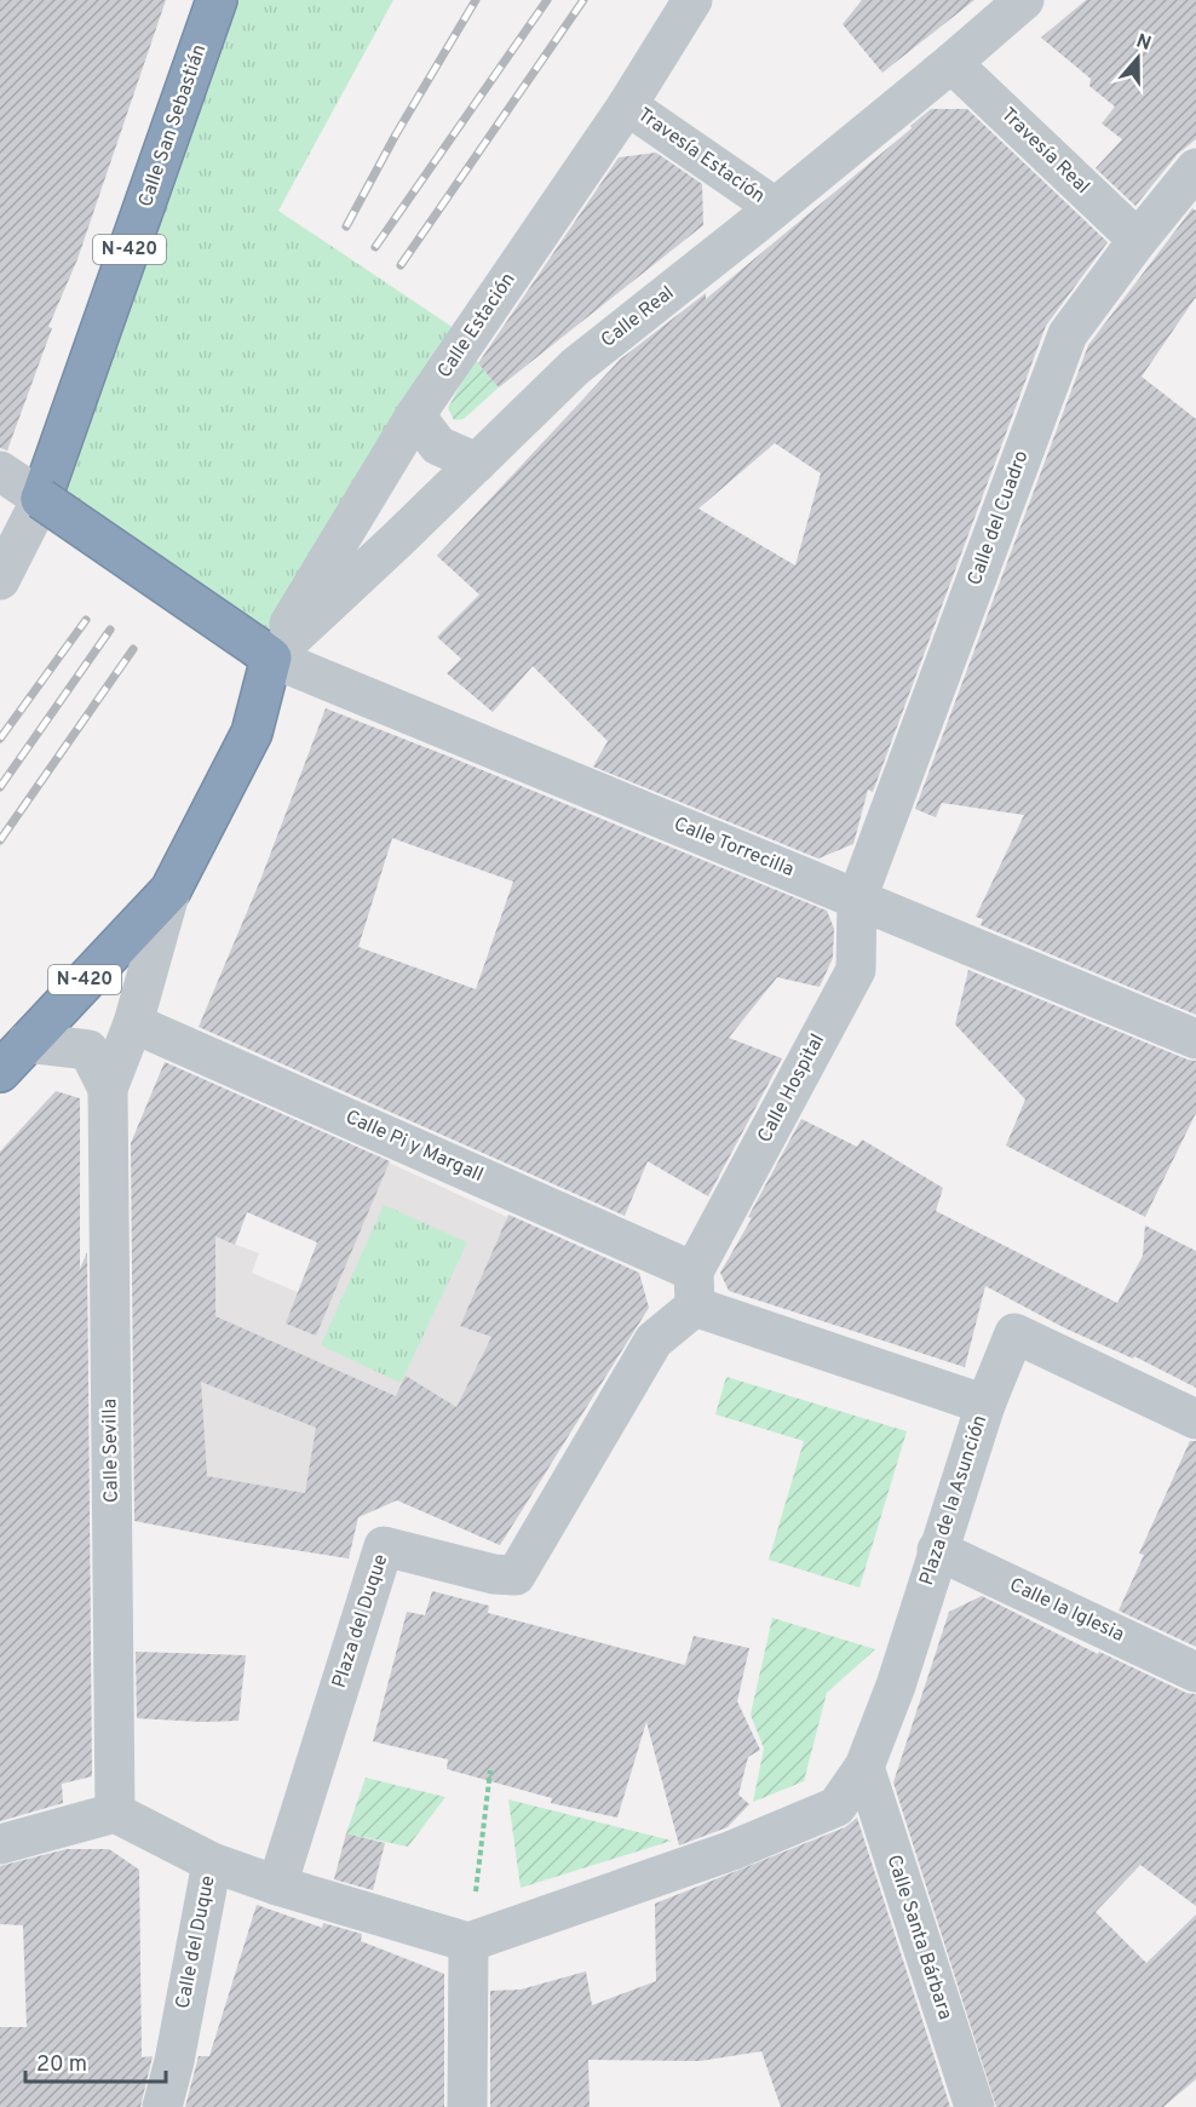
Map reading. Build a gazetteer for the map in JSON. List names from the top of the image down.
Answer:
{
  "streets": {
    "highway": ["Calle San Sebastián", "N-420"],
    "street": [
      "Travesía Real",
      "Travesía Estación",
      "Calle Real",
      "Calle Estación",
      "Calle del Cuadro",
      "Calle Torrecilla",
      "Calle Hospital",
      "Calle Pi y Margall",
      "Calle Sevilla",
      "Plaza de la Asunción",
      "Calle la Iglesia",
      "Plaza del Duque",
      "Calle Santa Bárbara",
      "Calle del Duque"
    ]
  },
  "crossings": [
    ["Travesía Real", "Calle Real"],
    ["Travesía Real", "Calle del Cuadro"],
    ["Travesía Estación", "Calle Real"],
    ["Travesía Estación", "Calle Estación"],
    ["N-420", "Calle Real"],
    ["N-420", "Calle Estación"],
    ["N-420", "Calle Torrecilla"],
    ["N-420", "Calle Sevilla"],
    ["Calle Real", "Calle Estación"],
    ["Calle Real", "Calle Torrecilla"],
    ["Calle Estación", "Calle Torrecilla"],
    ["Calle del Cuadro", "Calle Torrecilla"],
    ["Calle del Cuadro", "Calle Hospital"],
    ["Calle Torrecilla", "Calle Hospital"],
    ["Calle Hospital", "Calle Pi y Margall"],
    ["Calle Hospital", "Plaza de la Asunción"],
    ["Calle Hospital", "Plaza del Duque"],
    ["Calle Pi y Margall", "Calle Sevilla"],
    ["Calle Pi y Margall", "Plaza de la Asunción"],
    ["Calle Pi y Margall", "Plaza del Duque"],
    ["Plaza de la Asunción", "Calle la Iglesia"],
    ["Plaza de la Asunción", "Plaza del Duque"],
    ["Plaza de la Asunción", "Calle Santa Bárbara"]
  ],
  "scale_bar": "20 m",
  "north": "top"
}
